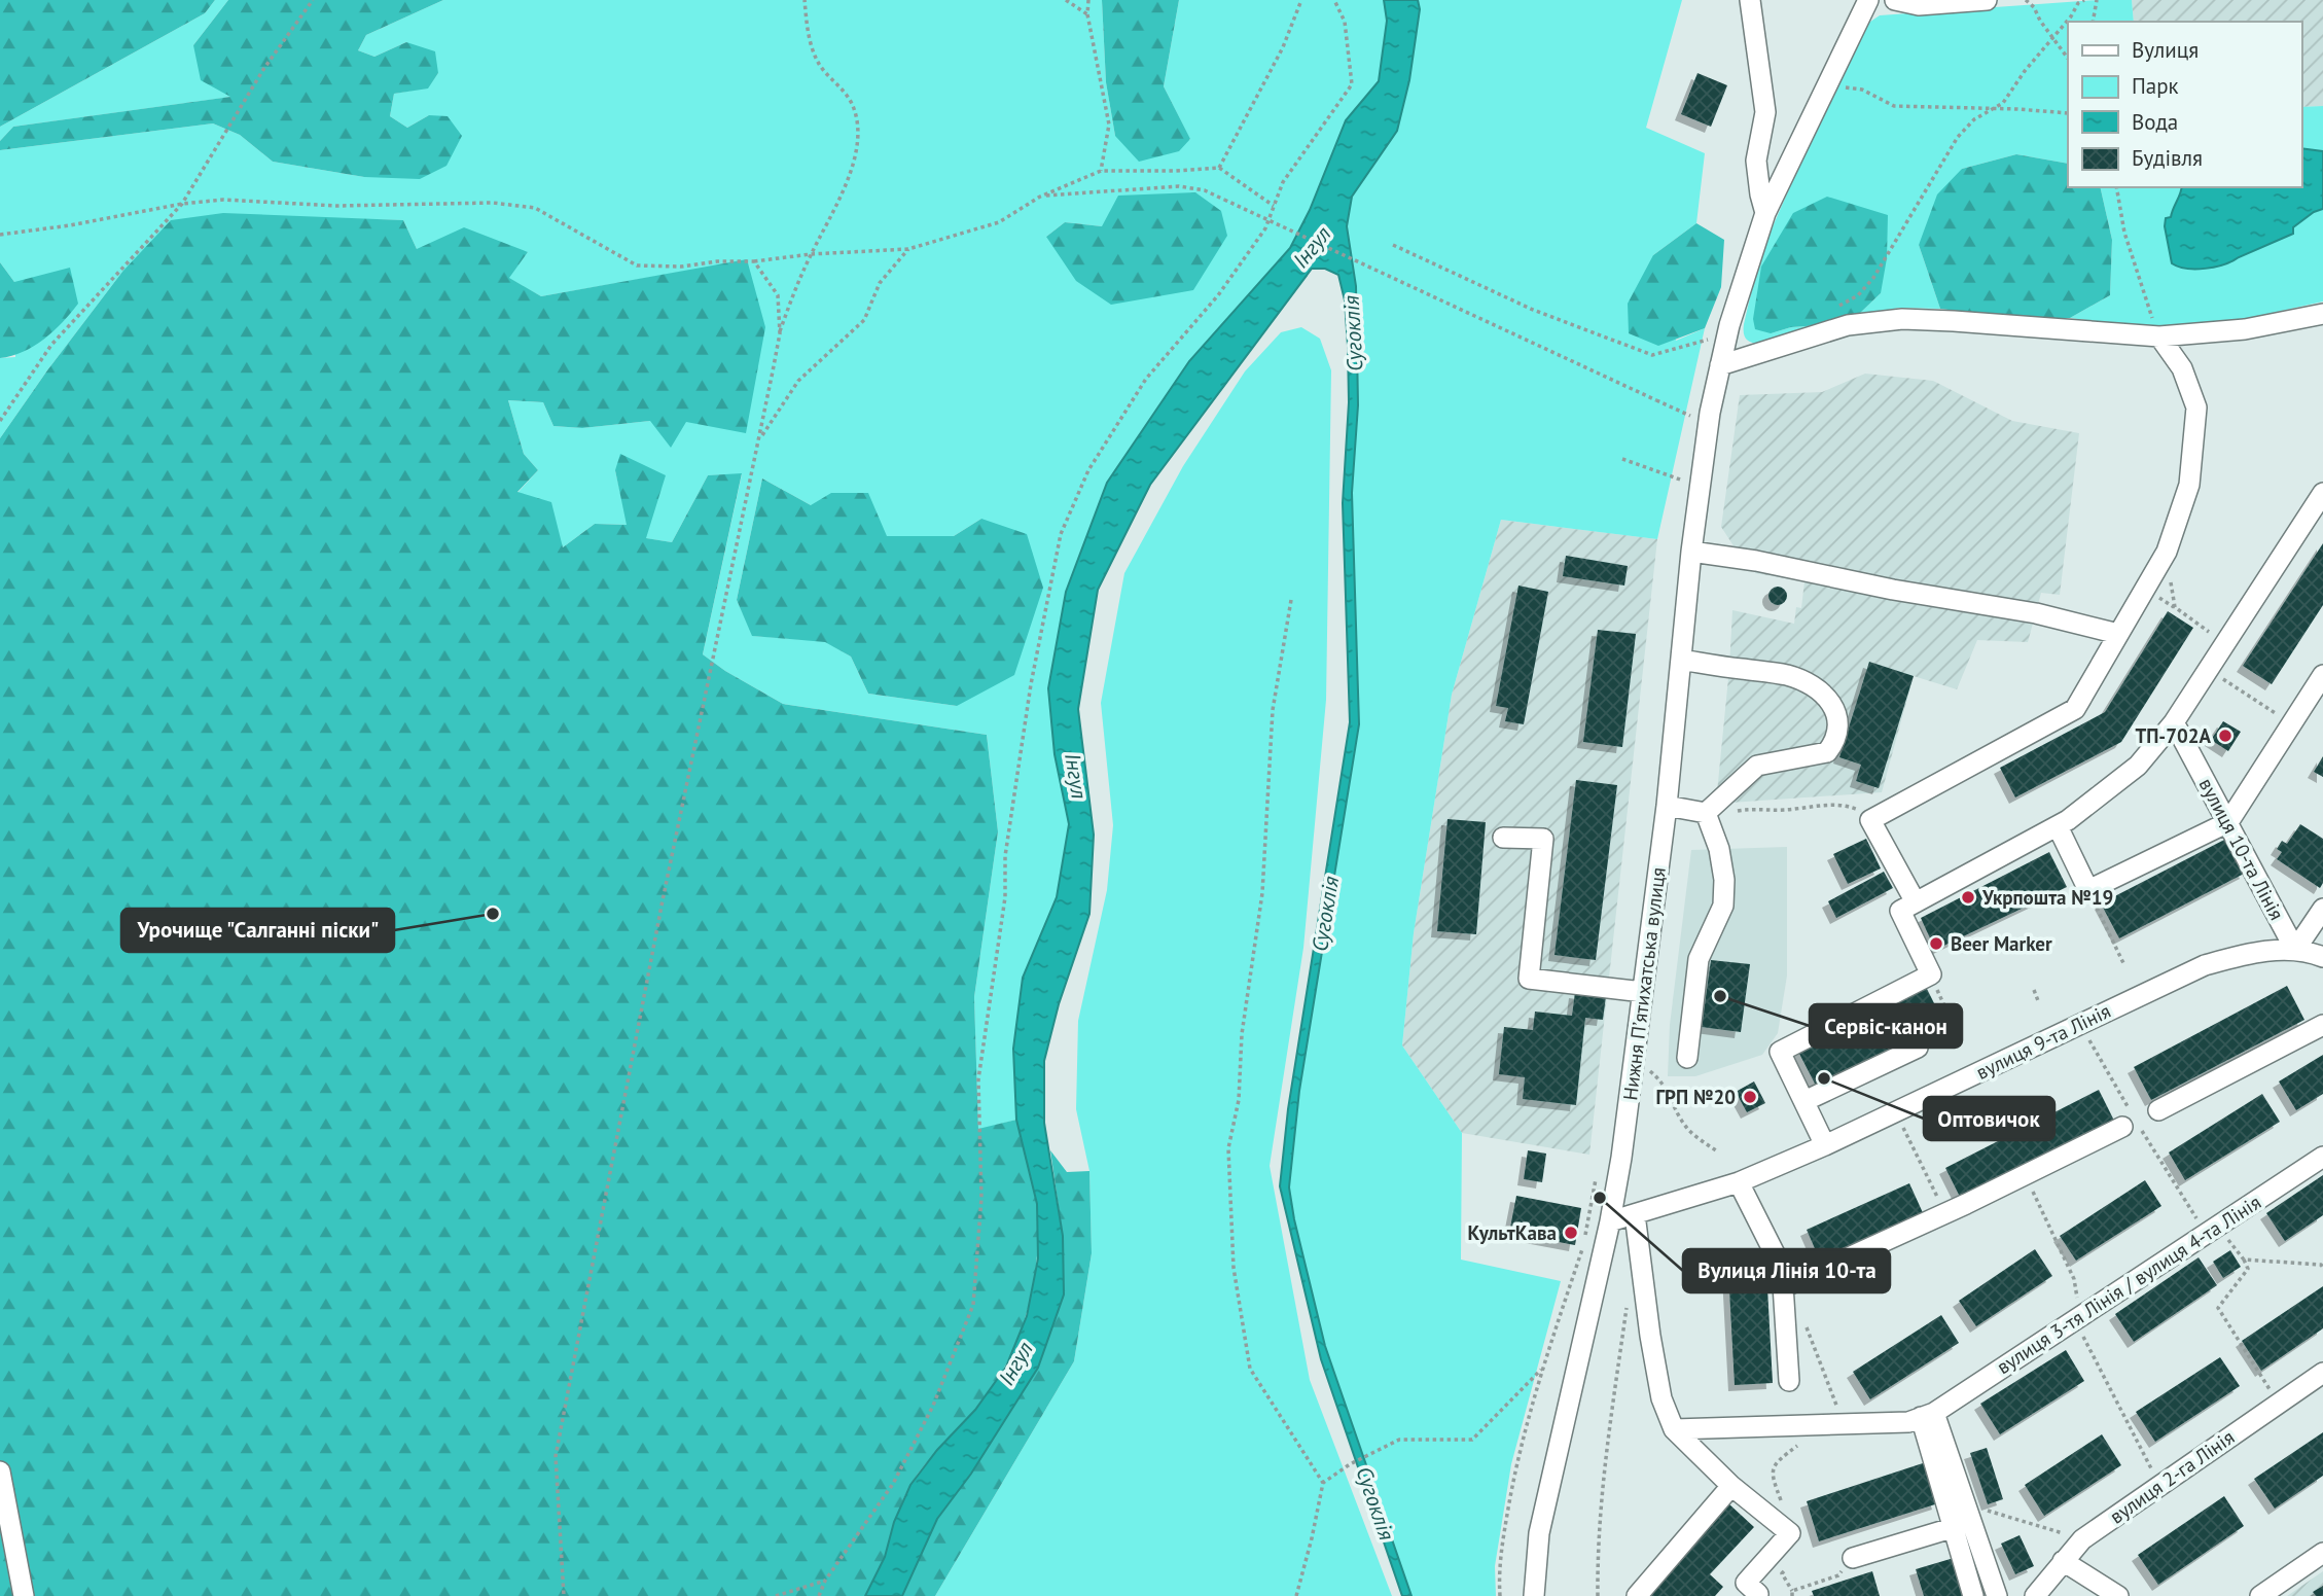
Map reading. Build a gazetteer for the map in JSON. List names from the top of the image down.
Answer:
{
  "streets": {
    "street": [
      "вулиця 10-та Лінія",
      "Нижня Пʼятихатська вулиця",
      "вулиця 9-та Лінія",
      "вулиця 3-тя Лінія / вулиця 4-та Лінія",
      "вулиця 2-га Лінія"
    ]
  },
  "crossings": [
    ["вулиця 10-та Лінія", "вулиця 9-та Лінія"],
    ["Нижня Пʼятихатська вулиця", "вулиця 9-та Лінія"]
  ],
  "water": ["Інгул", "Сугоклія"],
  "places": [
    "ТП-702А",
    "Укрпошта №19",
    "Урочище \"Салганні піски\"",
    "Beer Marker",
    "Сервіс-канон",
    "Оптовичок",
    "ГРП №20",
    "Вулиця Лінія 10-та",
    "КультКава"
  ],
  "legend": [
    "Вулиця",
    "Парк",
    "Вода",
    "Будівля"
  ]
}
